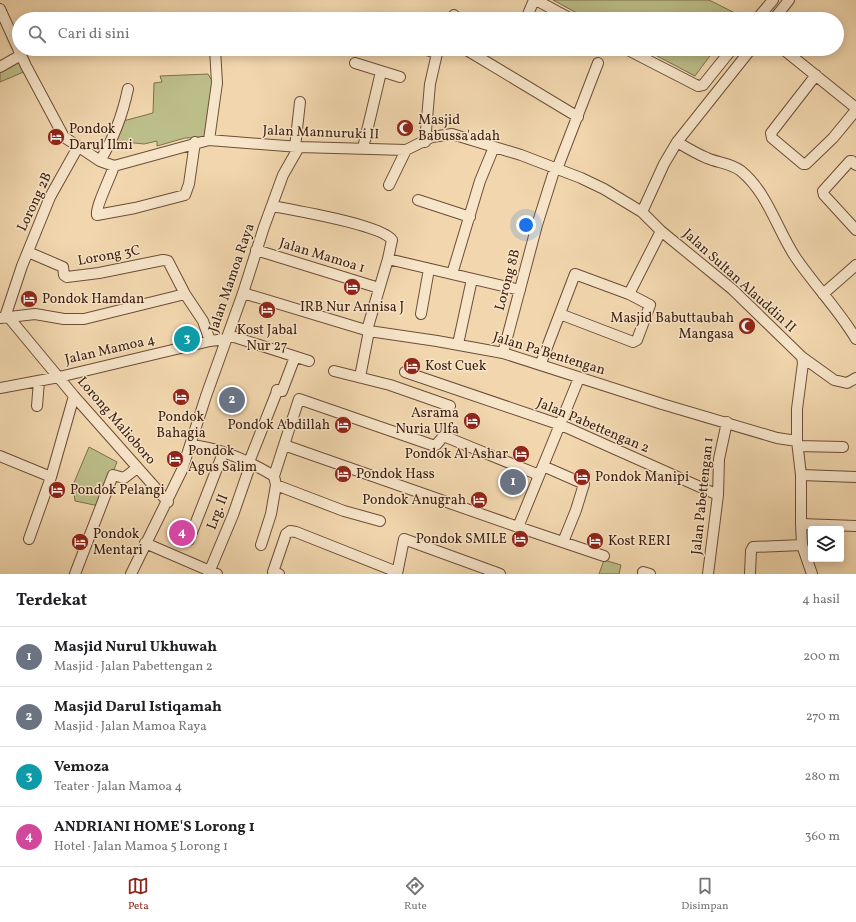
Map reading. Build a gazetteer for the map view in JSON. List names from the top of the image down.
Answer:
{
  "streets": {
    "street": [
      "Jalan Mannuruki II",
      "Lorong 2B",
      "Lorong 3C",
      "Jalan Mamoa 1",
      "Jalan Mamoa Raya",
      "Lorong 8B",
      "Jalan Sultan Alauddin II",
      "Jalan Mamoa 4",
      "Jalan Pa'Bentengan",
      "Lorong Malioboro",
      "Jalan Pabettengan 2",
      "Jalan Pabettengan 1",
      "Lrg. II"
    ]
  },
  "crossings": [
    ["Jalan Mannuruki II", "Jalan Mamoa Raya"],
    ["Jalan Mannuruki II", "Lorong 8B"],
    ["Jalan Mannuruki II", "Jalan Sultan Alauddin II"],
    ["Lorong 2B", "Lorong 3C"],
    ["Lorong 2B", "Lorong Malioboro"],
    ["Jalan Mamoa 1", "Jalan Mamoa Raya"],
    ["Jalan Mamoa Raya", "Jalan Mamoa 4"],
    ["Jalan Mamoa Raya", "Jalan Pa'Bentengan"],
    ["Jalan Mamoa Raya", "Lorong Malioboro"],
    ["Lorong 8B", "Jalan Pa'Bentengan"],
    ["Jalan Mamoa 4", "Lorong Malioboro"],
    ["Jalan Pa'Bentengan", "Jalan Pabettengan 1"],
    ["Jalan Pabettengan 2", "Jalan Pabettengan 1"]
  ],
  "places": {
    "mosque": ["Masjid Babussa'adah", "Masjid Babuttaubah Mangasa"],
    "hotel": [
      "Pondok Darul Ilmi",
      "IRB Nur Annisa J",
      "Pondok Hamdan",
      "Kost Jabal Nur 27",
      "Kost Cuek",
      "Pondok Bahagia",
      "Asrama Nuria Ulfa",
      "Pondok Abdillah",
      "Pondok Al Ashar",
      "Pondok Agus Salim",
      "Pondok Hass",
      "Pondok Manipi",
      "Pondok Pelangi",
      "Pondok Anugrah",
      "Pondok SMILE",
      "Kost RERI",
      "Pondok Mentari"
    ]
  },
  "page": {
    "search": "Cari di sini",
    "pins": [
      "3",
      "2",
      "1",
      "4"
    ],
    "heading": ["Terdekat", "4 hasil"],
    "list": [
      {
        "mark": "1",
        "name": "Masjid Nurul Ukhuwah",
        "note": "Masjid · Jalan Pabettengan 2",
        "value": "200 m"
      },
      {
        "mark": "2",
        "name": "Masjid Darul Istiqamah",
        "note": "Masjid · Jalan Mamoa Raya",
        "value": "270 m"
      },
      {
        "mark": "3",
        "name": "Vemoza",
        "note": "Teater · Jalan Mamoa 4",
        "value": "280 m"
      },
      {
        "mark": "4",
        "name": "ANDRIANI HOME'S Lorong 1",
        "note": "Hotel · Jalan Mamoa 5 Lorong 1",
        "value": "360 m"
      }
    ],
    "nav": ["Peta", "Rute", "Disimpan"]
  }
}
